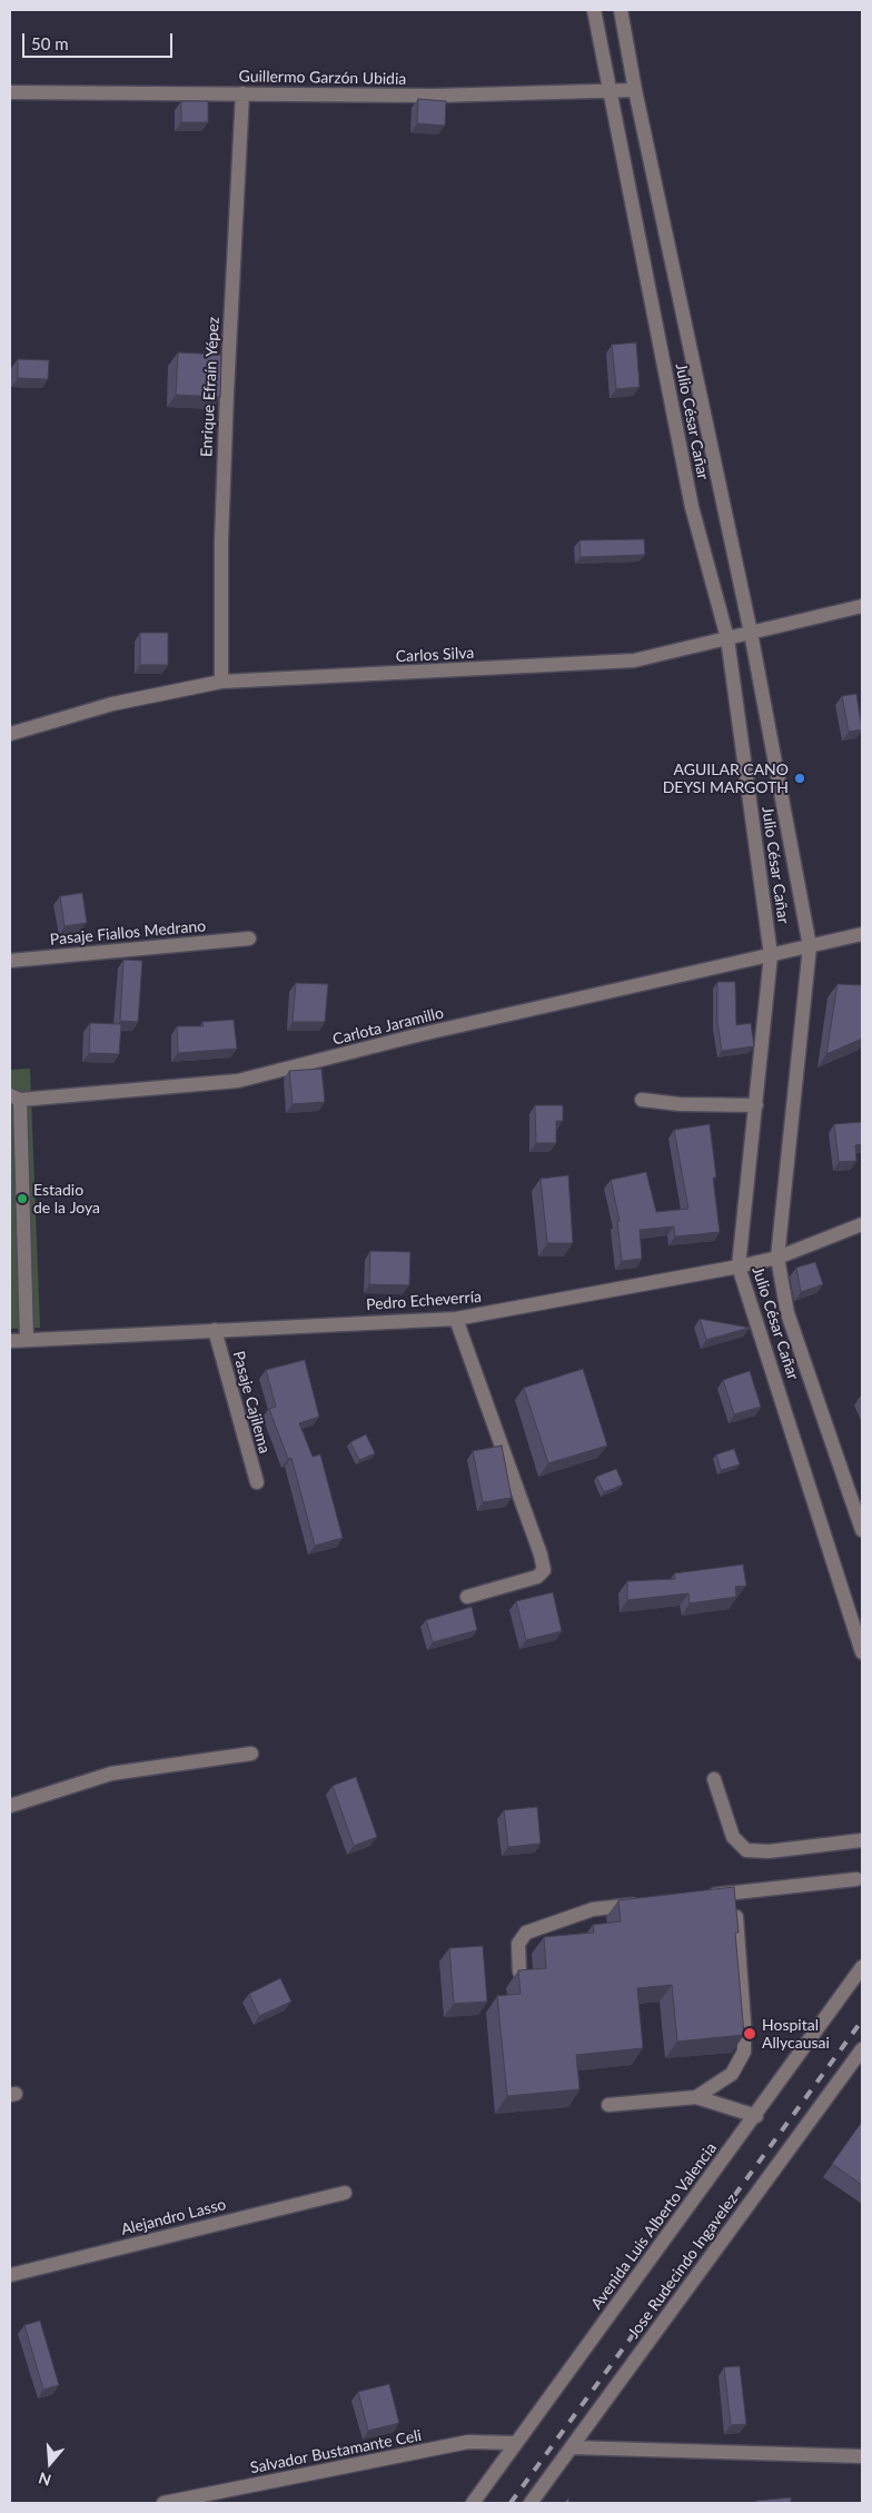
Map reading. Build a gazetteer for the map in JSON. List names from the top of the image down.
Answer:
{
  "streets": {
    "street": [
      "Guillermo Garzón Ubidia",
      "Enrique Efraín Yépez",
      "Julio César Cañar",
      "Carlos Silva",
      "Pasaje Fiallos Medrano",
      "Carlota Jaramillo",
      "Pedro Echeverría",
      "Pasaje Cajilema",
      "Alejandro Lasso",
      "Avenida Luis Alberto Valencia",
      "Jose Rudecindo Ingavelez",
      "Salvador Bustamante Celi"
    ]
  },
  "crossings": [
    ["Guillermo Garzón Ubidia", "Enrique Efraín Yépez"],
    ["Guillermo Garzón Ubidia", "Julio César Cañar"],
    ["Enrique Efraín Yépez", "Carlos Silva"],
    ["Julio César Cañar", "Carlos Silva"],
    ["Julio César Cañar", "Carlota Jaramillo"],
    ["Julio César Cañar", "Pedro Echeverría"],
    ["Pedro Echeverría", "Pasaje Cajilema"],
    ["Avenida Luis Alberto Valencia", "Salvador Bustamante Celi"]
  ],
  "places": ["AGUILAR CANO DEYSI MARGOTH", "Estadio de la Joya", "Hospital Allycausai"],
  "scale_bar": "50 m",
  "north": "bottom"
}
